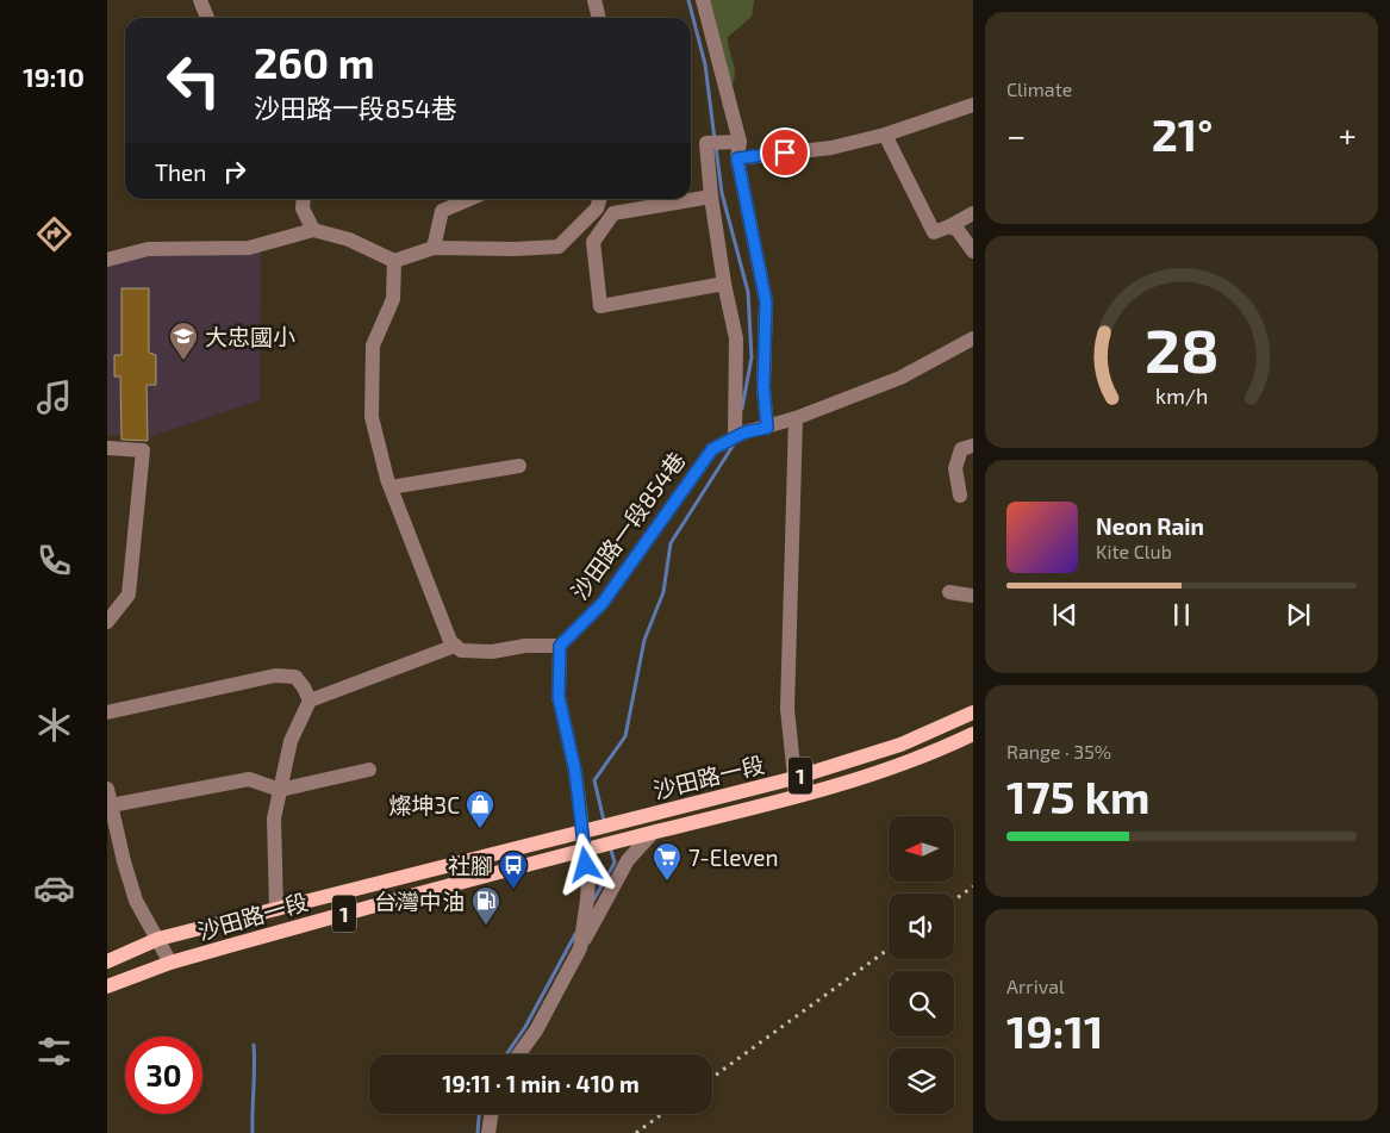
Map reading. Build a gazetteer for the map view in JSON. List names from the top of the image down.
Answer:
{
  "streets": {
    "main road": ["1", "沙田路一段"],
    "street": ["沙田路一段854巷"]
  },
  "places": {
    "school or university": ["大忠國小"],
    "shop": ["燦坤3C"],
    "supermarket": ["7-Eleven"],
    "bus stop": ["社腳"],
    "fuel station": ["台灣中油"]
  },
  "north": "left",
  "page": {
    "tabs": "19:10",
    "tile": [
      "Climate",
      ["Range · 35%", "175 km"],
      ["Arrival", "19:11"]
    ],
    "turn": ["260 m", "沙田路一段854巷"],
    "heat": ["−", "21°", "+"],
    "then": "Then",
    "song": ["Neon Rain", "Kite Club"],
    "limit": "30",
    "trip": "19:11 · 1 min · 410 m",
    "gauge": ["28", "km/h"]
  }
}
